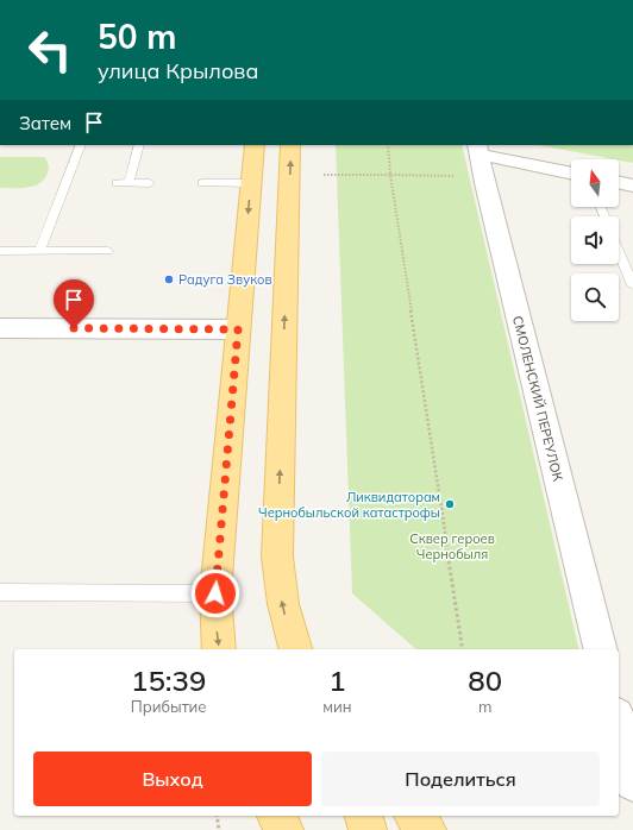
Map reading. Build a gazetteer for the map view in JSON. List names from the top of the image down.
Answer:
{
  "streets": {
    "street": ["СМОЛЕНСКИЙ ПЕРЕУЛОК"]
  },
  "parks": ["Сквер героев Чернобыля"],
  "places": ["Радуга Звуков", "Ликвидаторам Чернобыльской катастрофы"],
  "north": "top",
  "page": {
    "turn": ["50 m", "улица Крылова"],
    "then": "Затем",
    "eta": [
      "15:39",
      "Прибытие",
      "1",
      "мин",
      "80",
      "m"
    ],
    "buttons": ["Выход", "Поделиться"]
  }
}
